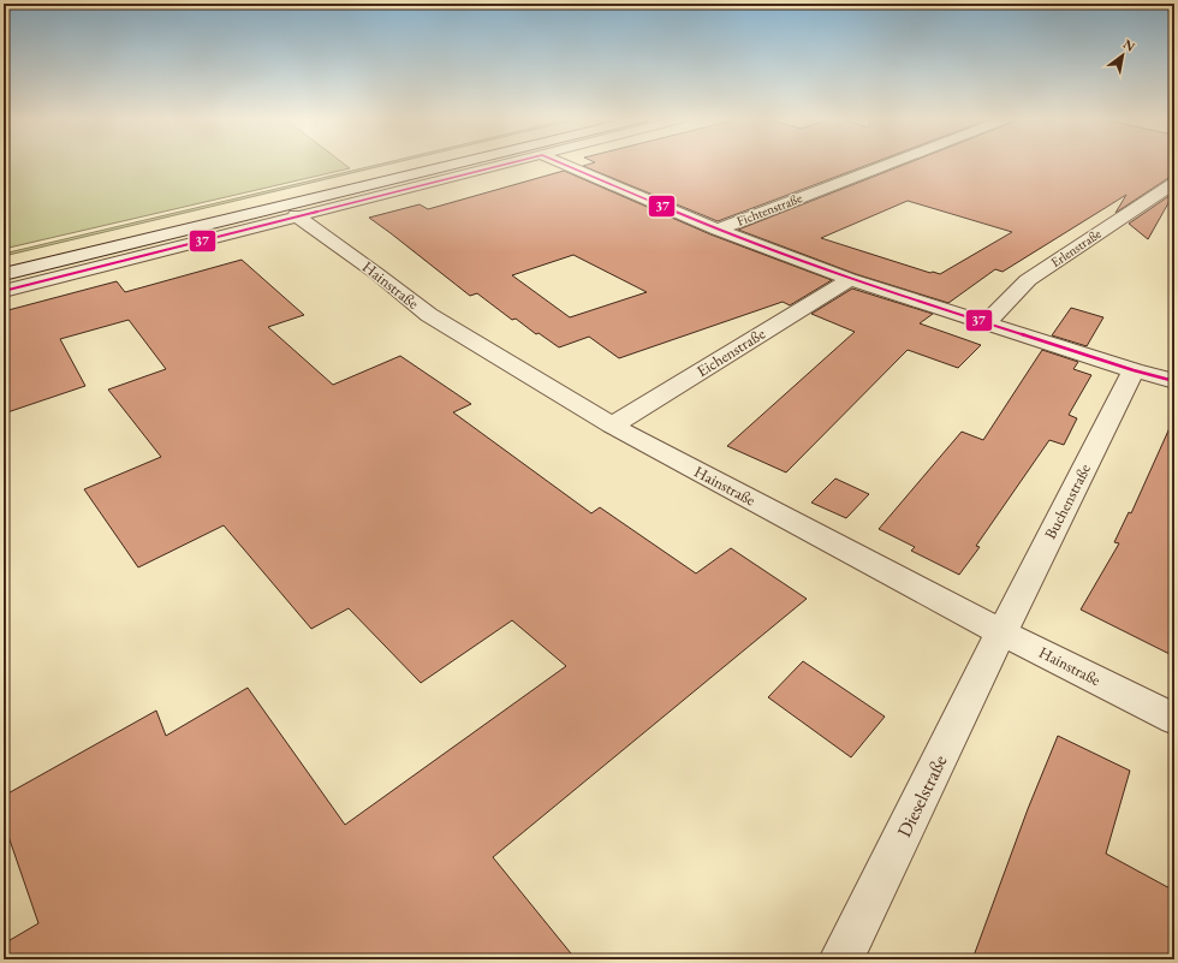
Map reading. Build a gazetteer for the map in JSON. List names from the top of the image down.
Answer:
{
  "streets": {
    "street": [
      "Fichtenstraße",
      "Erlenstraße",
      "Hainstraße",
      "Eichenstraße",
      "Buchenstraße",
      "Dieselstraße"
    ]
  },
  "crossings": [
    ["Hainstraße", "Eichenstraße"],
    ["Hainstraße", "Buchenstraße"],
    ["Hainstraße", "Dieselstraße"],
    ["Buchenstraße", "Dieselstraße"]
  ],
  "lines": ["transit line 37"],
  "north": "top right"
}
